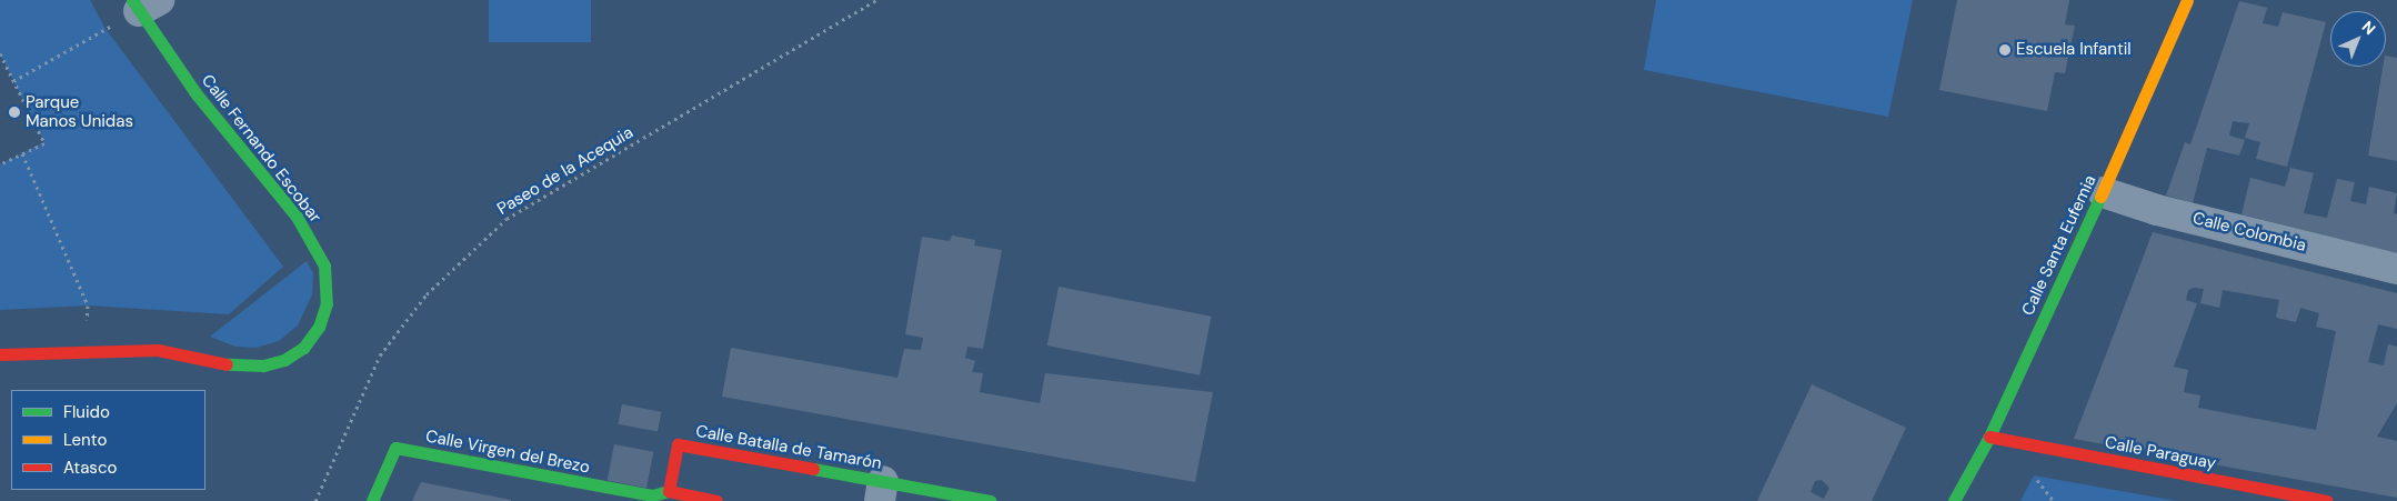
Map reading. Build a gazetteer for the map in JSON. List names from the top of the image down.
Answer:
{
  "streets": {
    "street": [
      "Calle Fernando Escobar",
      "Calle Colombia",
      "Calle Santa Eufemia",
      "Calle Batalla de Tamarón",
      "Calle Virgen del Brezo",
      "Calle Paraguay"
    ],
    "path": ["Paseo de la Acequia"]
  },
  "crossings": [
    ["Calle Colombia", "Calle Santa Eufemia"],
    ["Calle Santa Eufemia", "Calle Paraguay"],
    ["Calle Batalla de Tamarón", "Calle Virgen del Brezo"]
  ],
  "places": ["Escuela Infantil", "Parque Manos Unidas"],
  "legend": ["Fluido", "Lento", "Atasco"],
  "north": "top right"
}
